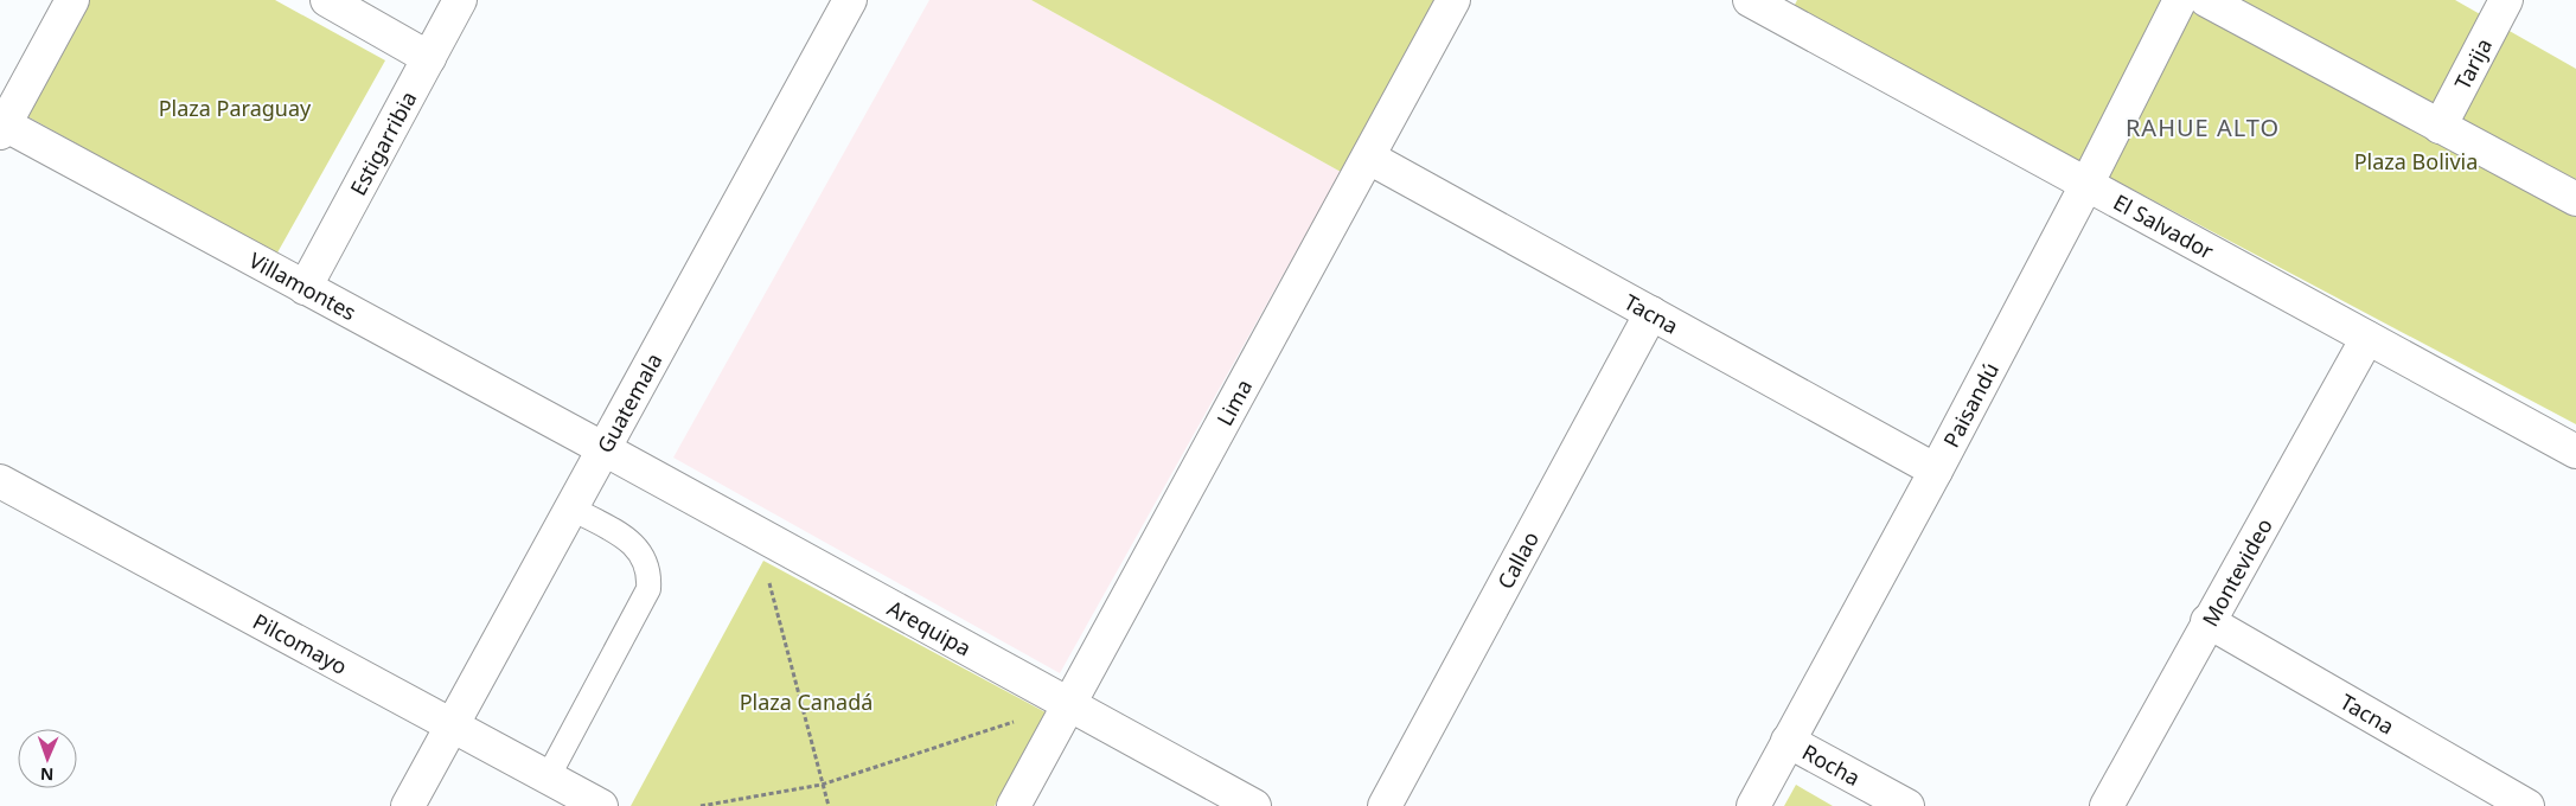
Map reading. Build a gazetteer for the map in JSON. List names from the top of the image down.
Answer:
{
  "streets": {
    "street": [
      "Tarija",
      "Estigarribia",
      "El Salvador",
      "Villamontes",
      "Tacna",
      "Guatemala",
      "Lima",
      "Paisandú",
      "Callao",
      "Montevideo",
      "Arequipa",
      "Pilcomayo",
      "Rocha"
    ]
  },
  "crossings": [
    ["Estigarribia", "Villamontes"],
    ["El Salvador", "Paisandú"],
    ["El Salvador", "Montevideo"],
    ["Villamontes", "Guatemala"],
    ["Villamontes", "Arequipa"],
    ["Tacna", "Lima"],
    ["Tacna", "Paisandú"],
    ["Tacna", "Callao"],
    ["Tacna", "Montevideo"],
    ["Guatemala", "Arequipa"],
    ["Guatemala", "Pilcomayo"],
    ["Lima", "Arequipa"],
    ["Paisandú", "Rocha"]
  ],
  "districts": ["RAHUE ALTO"],
  "parks": ["Plaza Paraguay", "Plaza Bolivia", "Plaza Canadá"],
  "north": "bottom"
}
